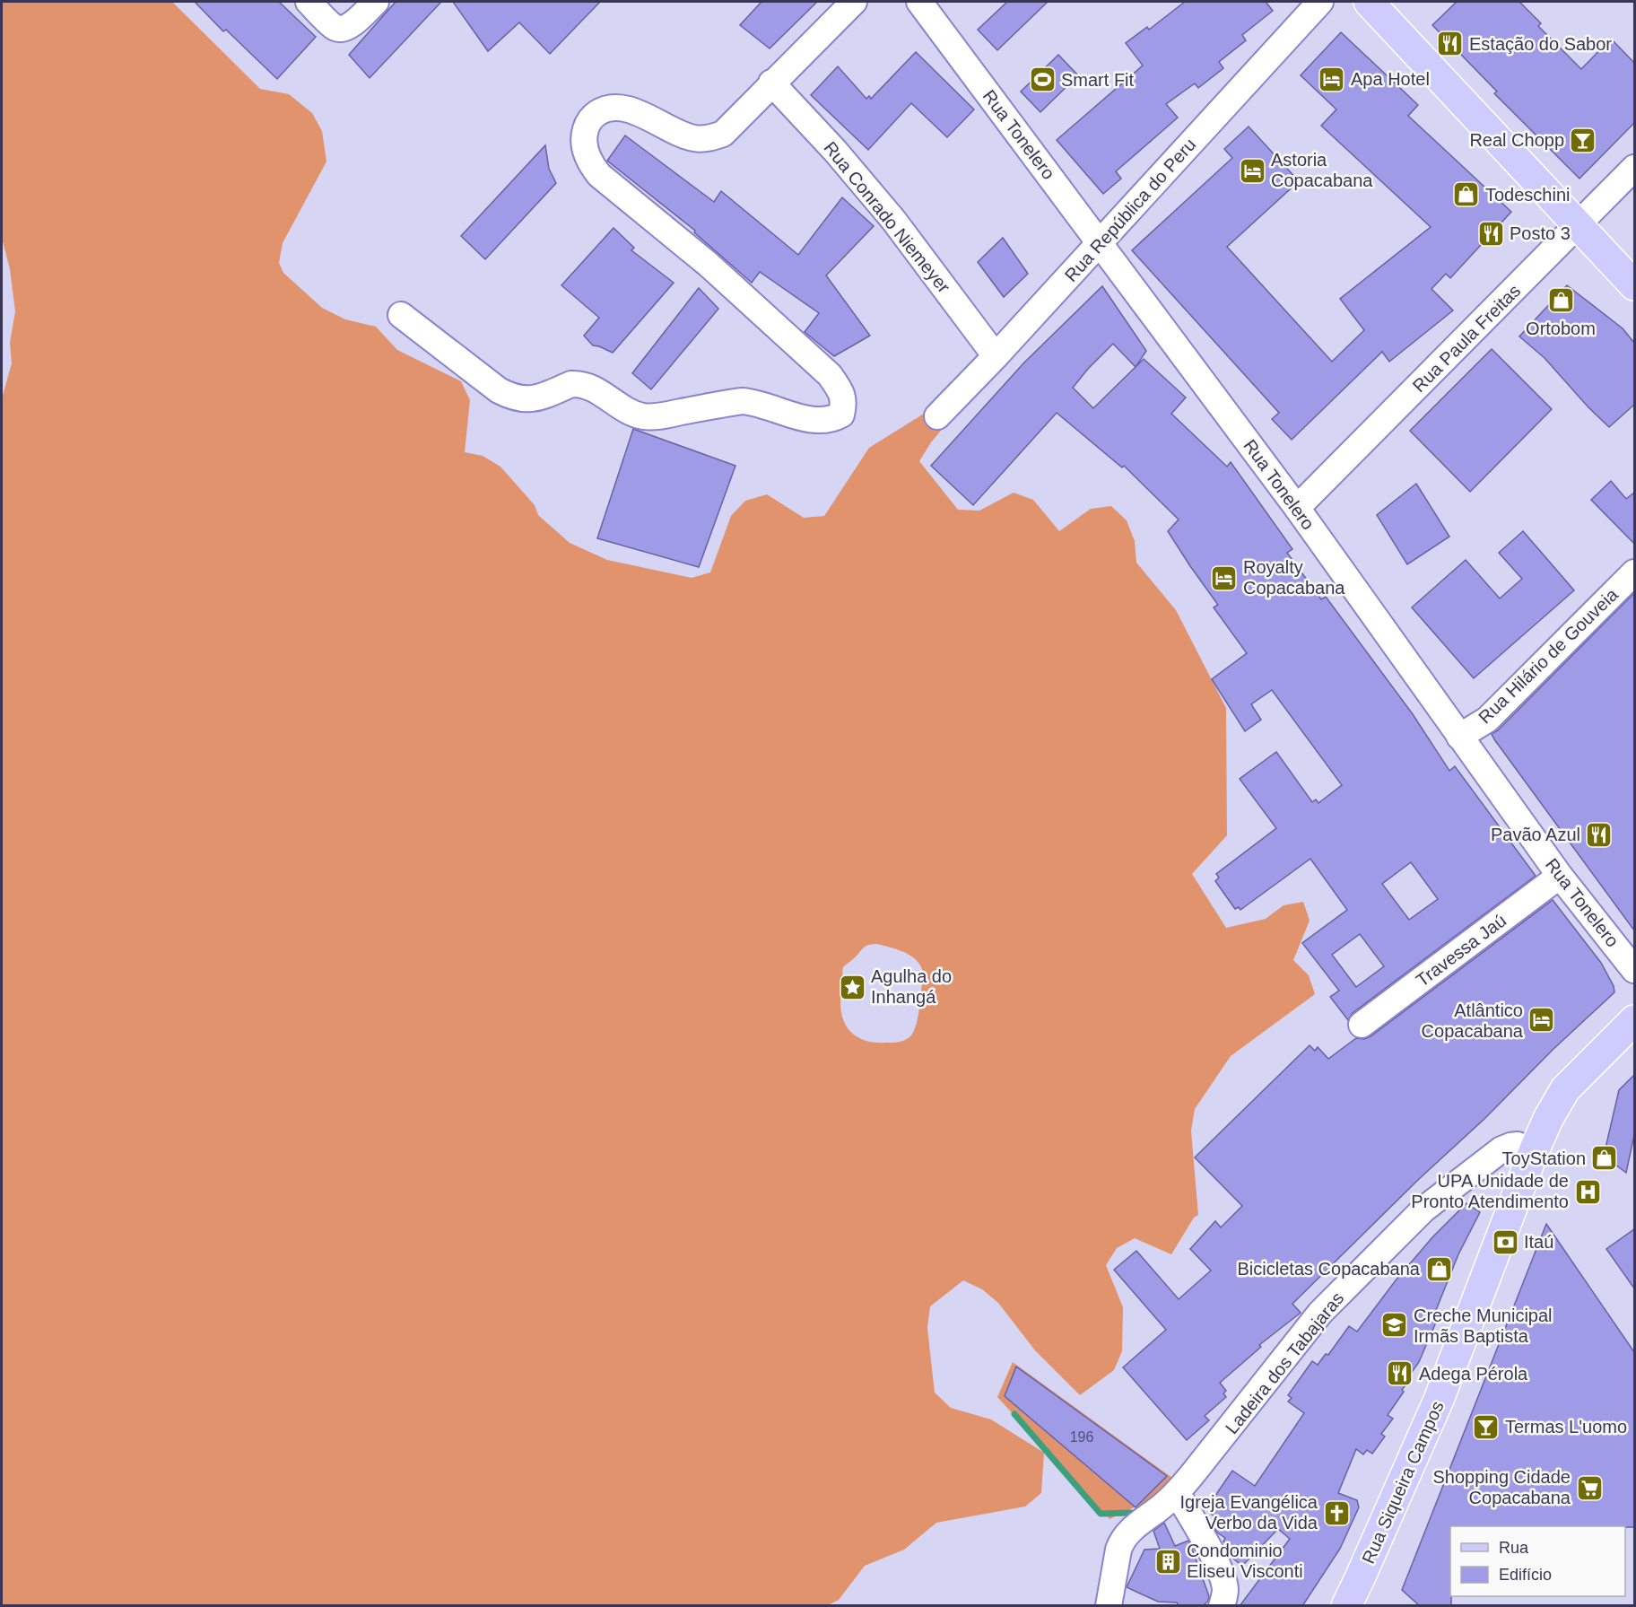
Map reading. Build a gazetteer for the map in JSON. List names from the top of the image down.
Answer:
{
  "streets": {
    "main road": ["Rua Siqueira Campos"],
    "street": [
      "Rua Tonelero",
      "Rua República do Peru",
      "Rua Conrado Niemeyer",
      "Rua Paula Freitas",
      "Rua Hilário de Gouveia",
      "Travessa Jaú",
      "Ladeira dos Tabajaras"
    ]
  },
  "crossings": [
    ["Rua Tonelero", "Rua República do Peru"],
    ["Rua Tonelero", "Rua Paula Freitas"],
    ["Rua Tonelero", "Rua Hilário de Gouveia"],
    ["Rua Tonelero", "Travessa Jaú"],
    ["Rua República do Peru", "Rua Conrado Niemeyer"],
    ["Ladeira dos Tabajaras", "Rua Siqueira Campos"]
  ],
  "places": {
    "restaurant": [
      "Estação do Sabor",
      "Posto 3",
      "Pavão Azul",
      "Adega Pérola"
    ],
    "hotel": [
      "Apa Hotel",
      "Astoria Copacabana",
      "Royalty Copacabana",
      "Atlântico Copacabana"
    ],
    "sports": ["Smart Fit"],
    "bar": ["Real Chopp", "Termas L'uomo"],
    "shop": [
      "Todeschini",
      "Ortobom",
      "ToyStation",
      "Bicicletas Copacabana"
    ],
    "place": ["Agulha do Inhangá"],
    "hospital": ["UPA Unidade de Pronto Atendimento"],
    "bank": ["Itaú"],
    "school or university": ["Creche Municipal Irmãs Baptista"],
    "supermarket": ["Shopping Cidade Copacabana"],
    "church": ["Igreja Evangélica Verbo da Vida"],
    "building": ["Condominio Eliseu Visconti"]
  },
  "house_numbers": ["196"],
  "legend": ["Rua", "Edifício"]
}
